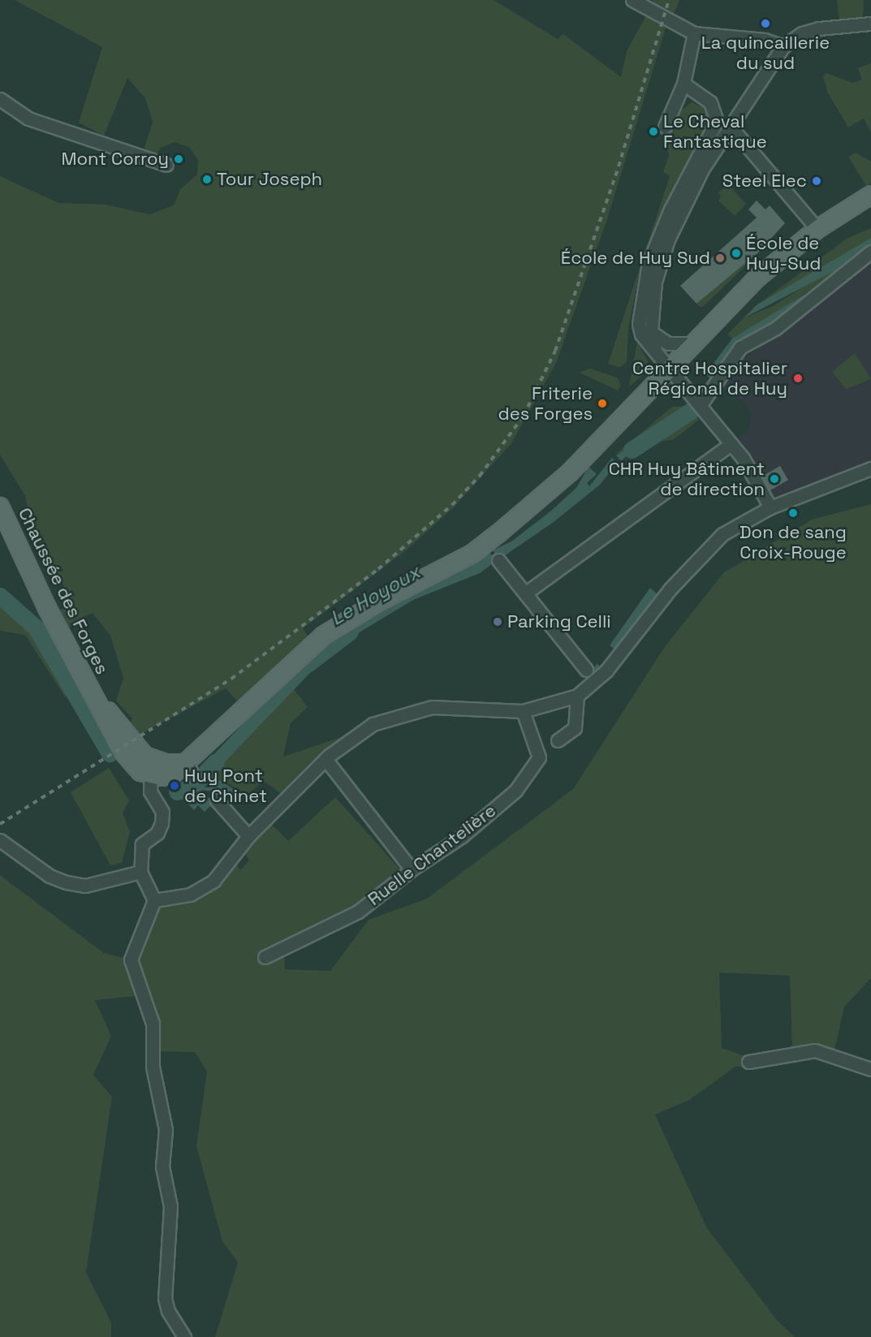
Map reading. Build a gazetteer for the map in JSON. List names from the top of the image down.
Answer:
{
  "streets": {
    "main road": ["Chaussée des Forges"],
    "street": ["Ruelle Chantelière"]
  },
  "water": ["Le Hoyoux"],
  "places": [
    "La quincaillerie du sud",
    "Le Cheval Fantastique",
    "Mont Corroy",
    "Tour Joseph",
    "Steel Elec",
    "École de Huy-Sud",
    "École de Huy Sud",
    "Centre Hospitalier Régional de Huy",
    "Friterie des Forges",
    "CHR Huy Bâtiment de direction",
    "Don de sang Croix-Rouge",
    "Parking Celli",
    "Huy Pont de Chinet"
  ]
}
